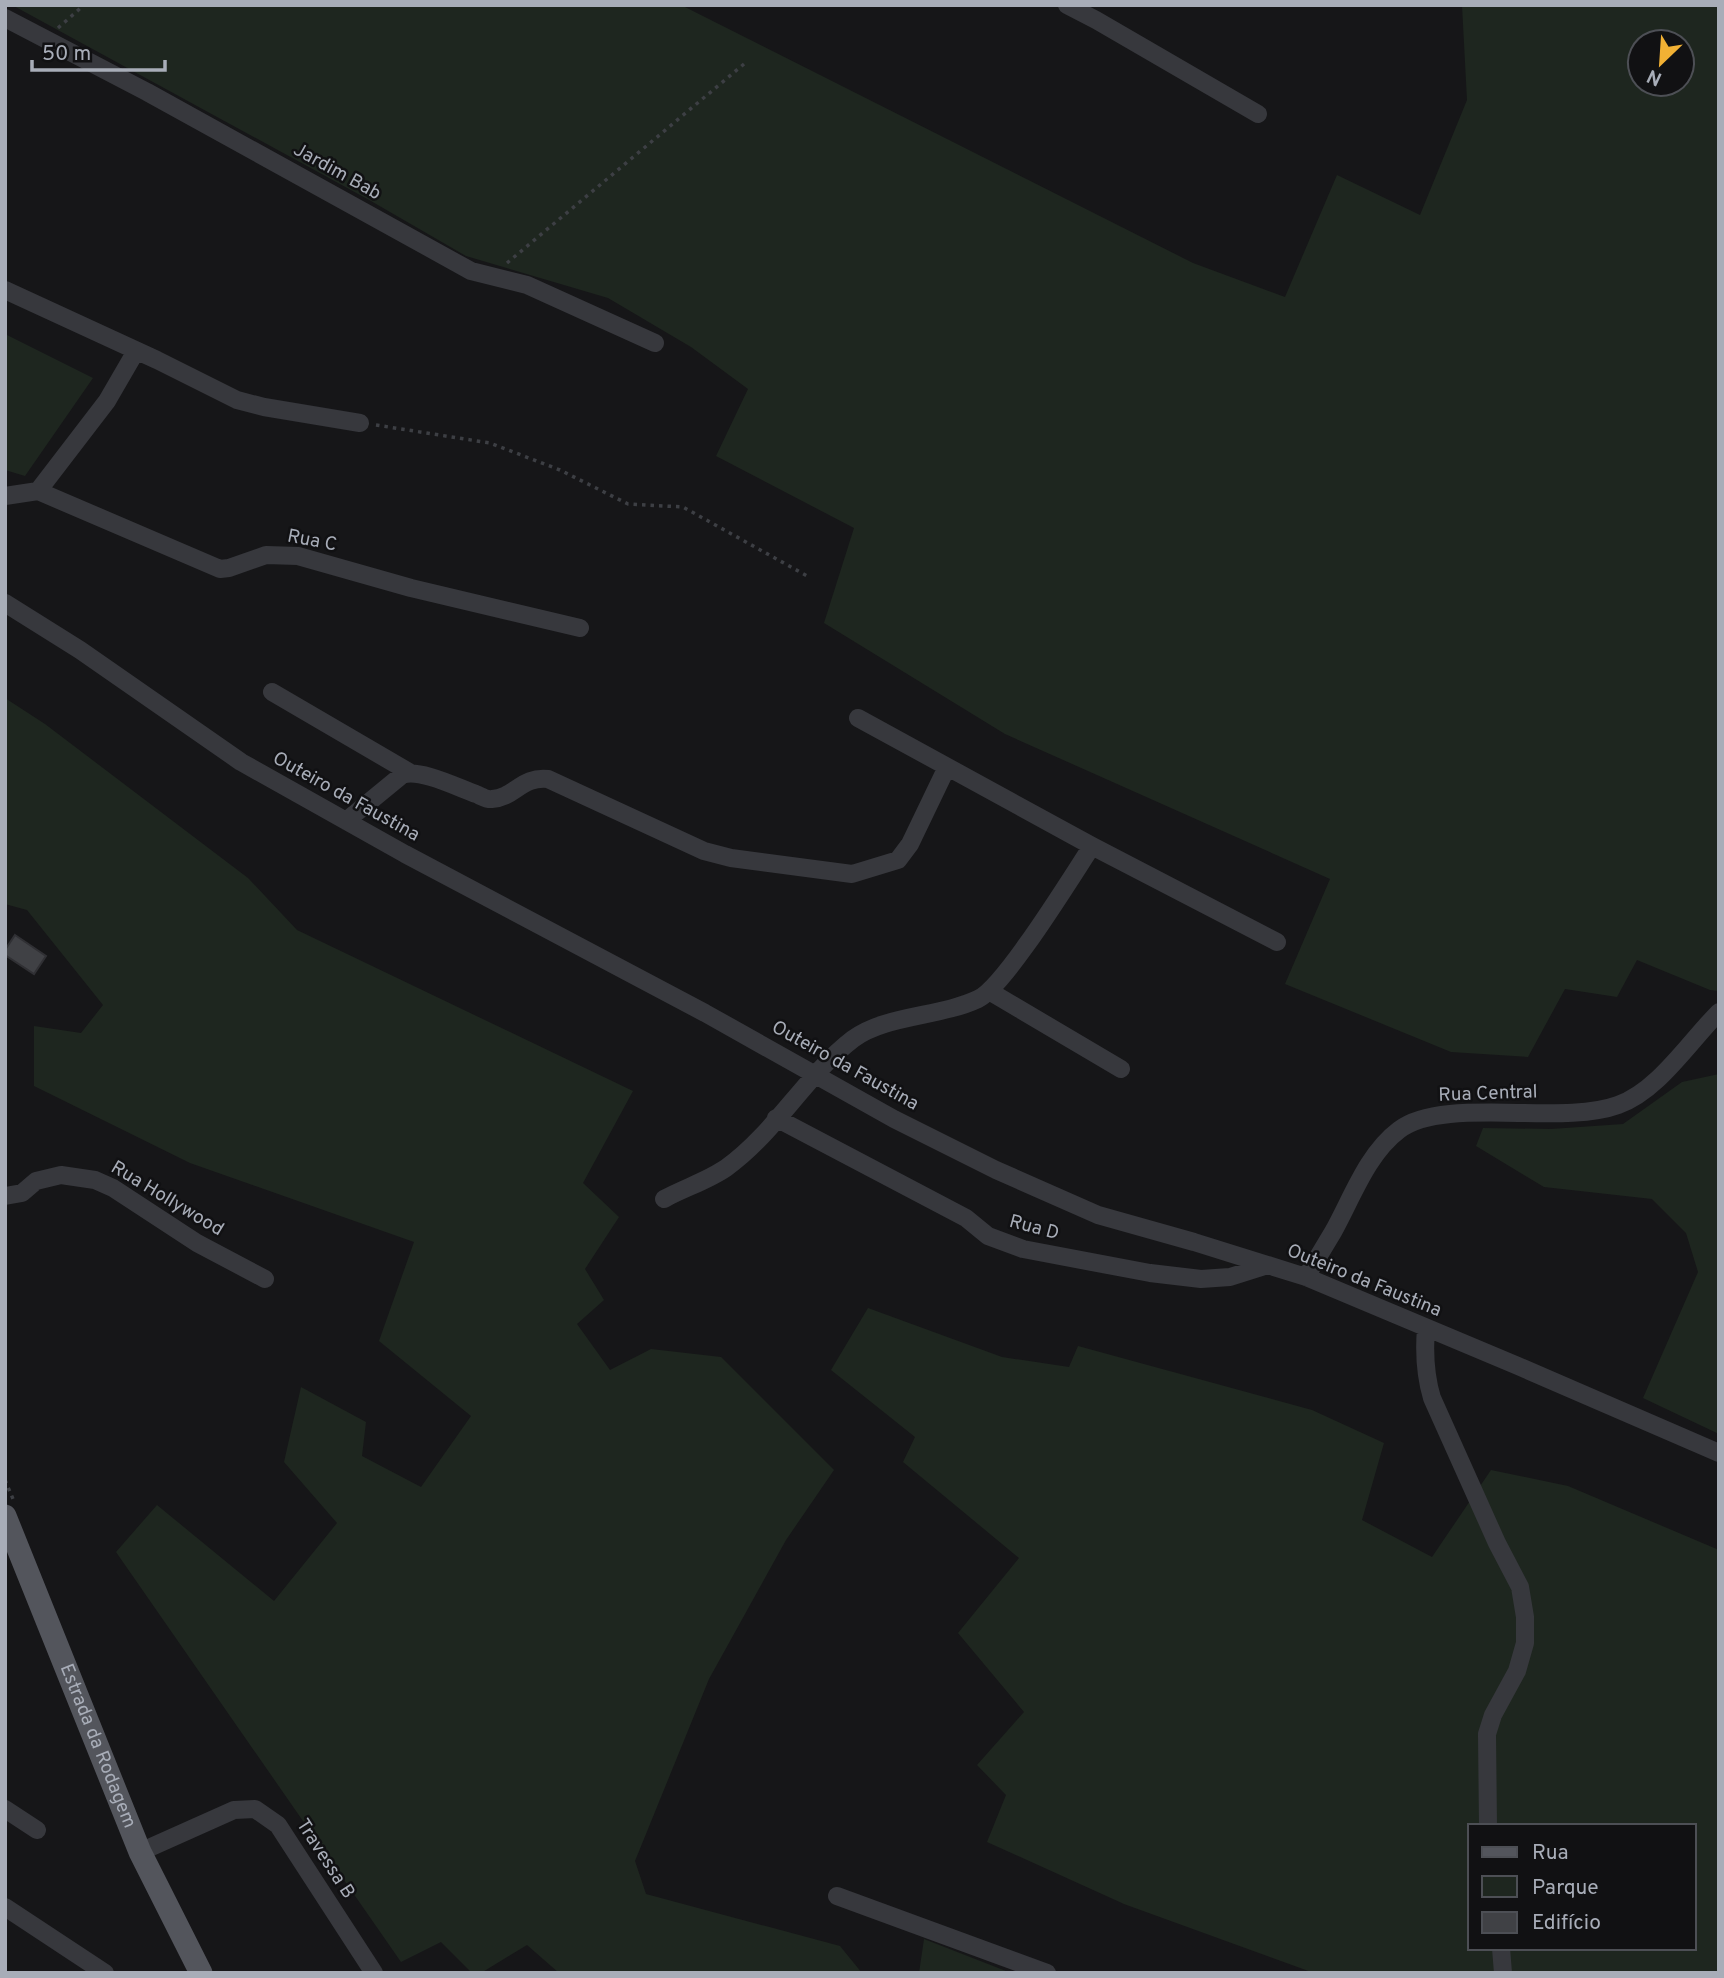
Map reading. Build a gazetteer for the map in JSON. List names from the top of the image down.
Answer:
{
  "streets": {
    "main road": ["Estrada da Rodagem"],
    "street": [
      "Jardim Bab",
      "Rua C",
      "Outeiro da Faustina",
      "Rua Central",
      "Rua Hollywood",
      "Rua D",
      "Travessa B"
    ]
  },
  "crossings": [
    ["Outeiro da Faustina", "Rua Central"],
    ["Outeiro da Faustina", "Rua D"],
    ["Estrada da Rodagem", "Travessa B"]
  ],
  "legend": ["Rua", "Parque", "Edifício"],
  "scale_bar": "50 m",
  "north": "bottom left"
}
